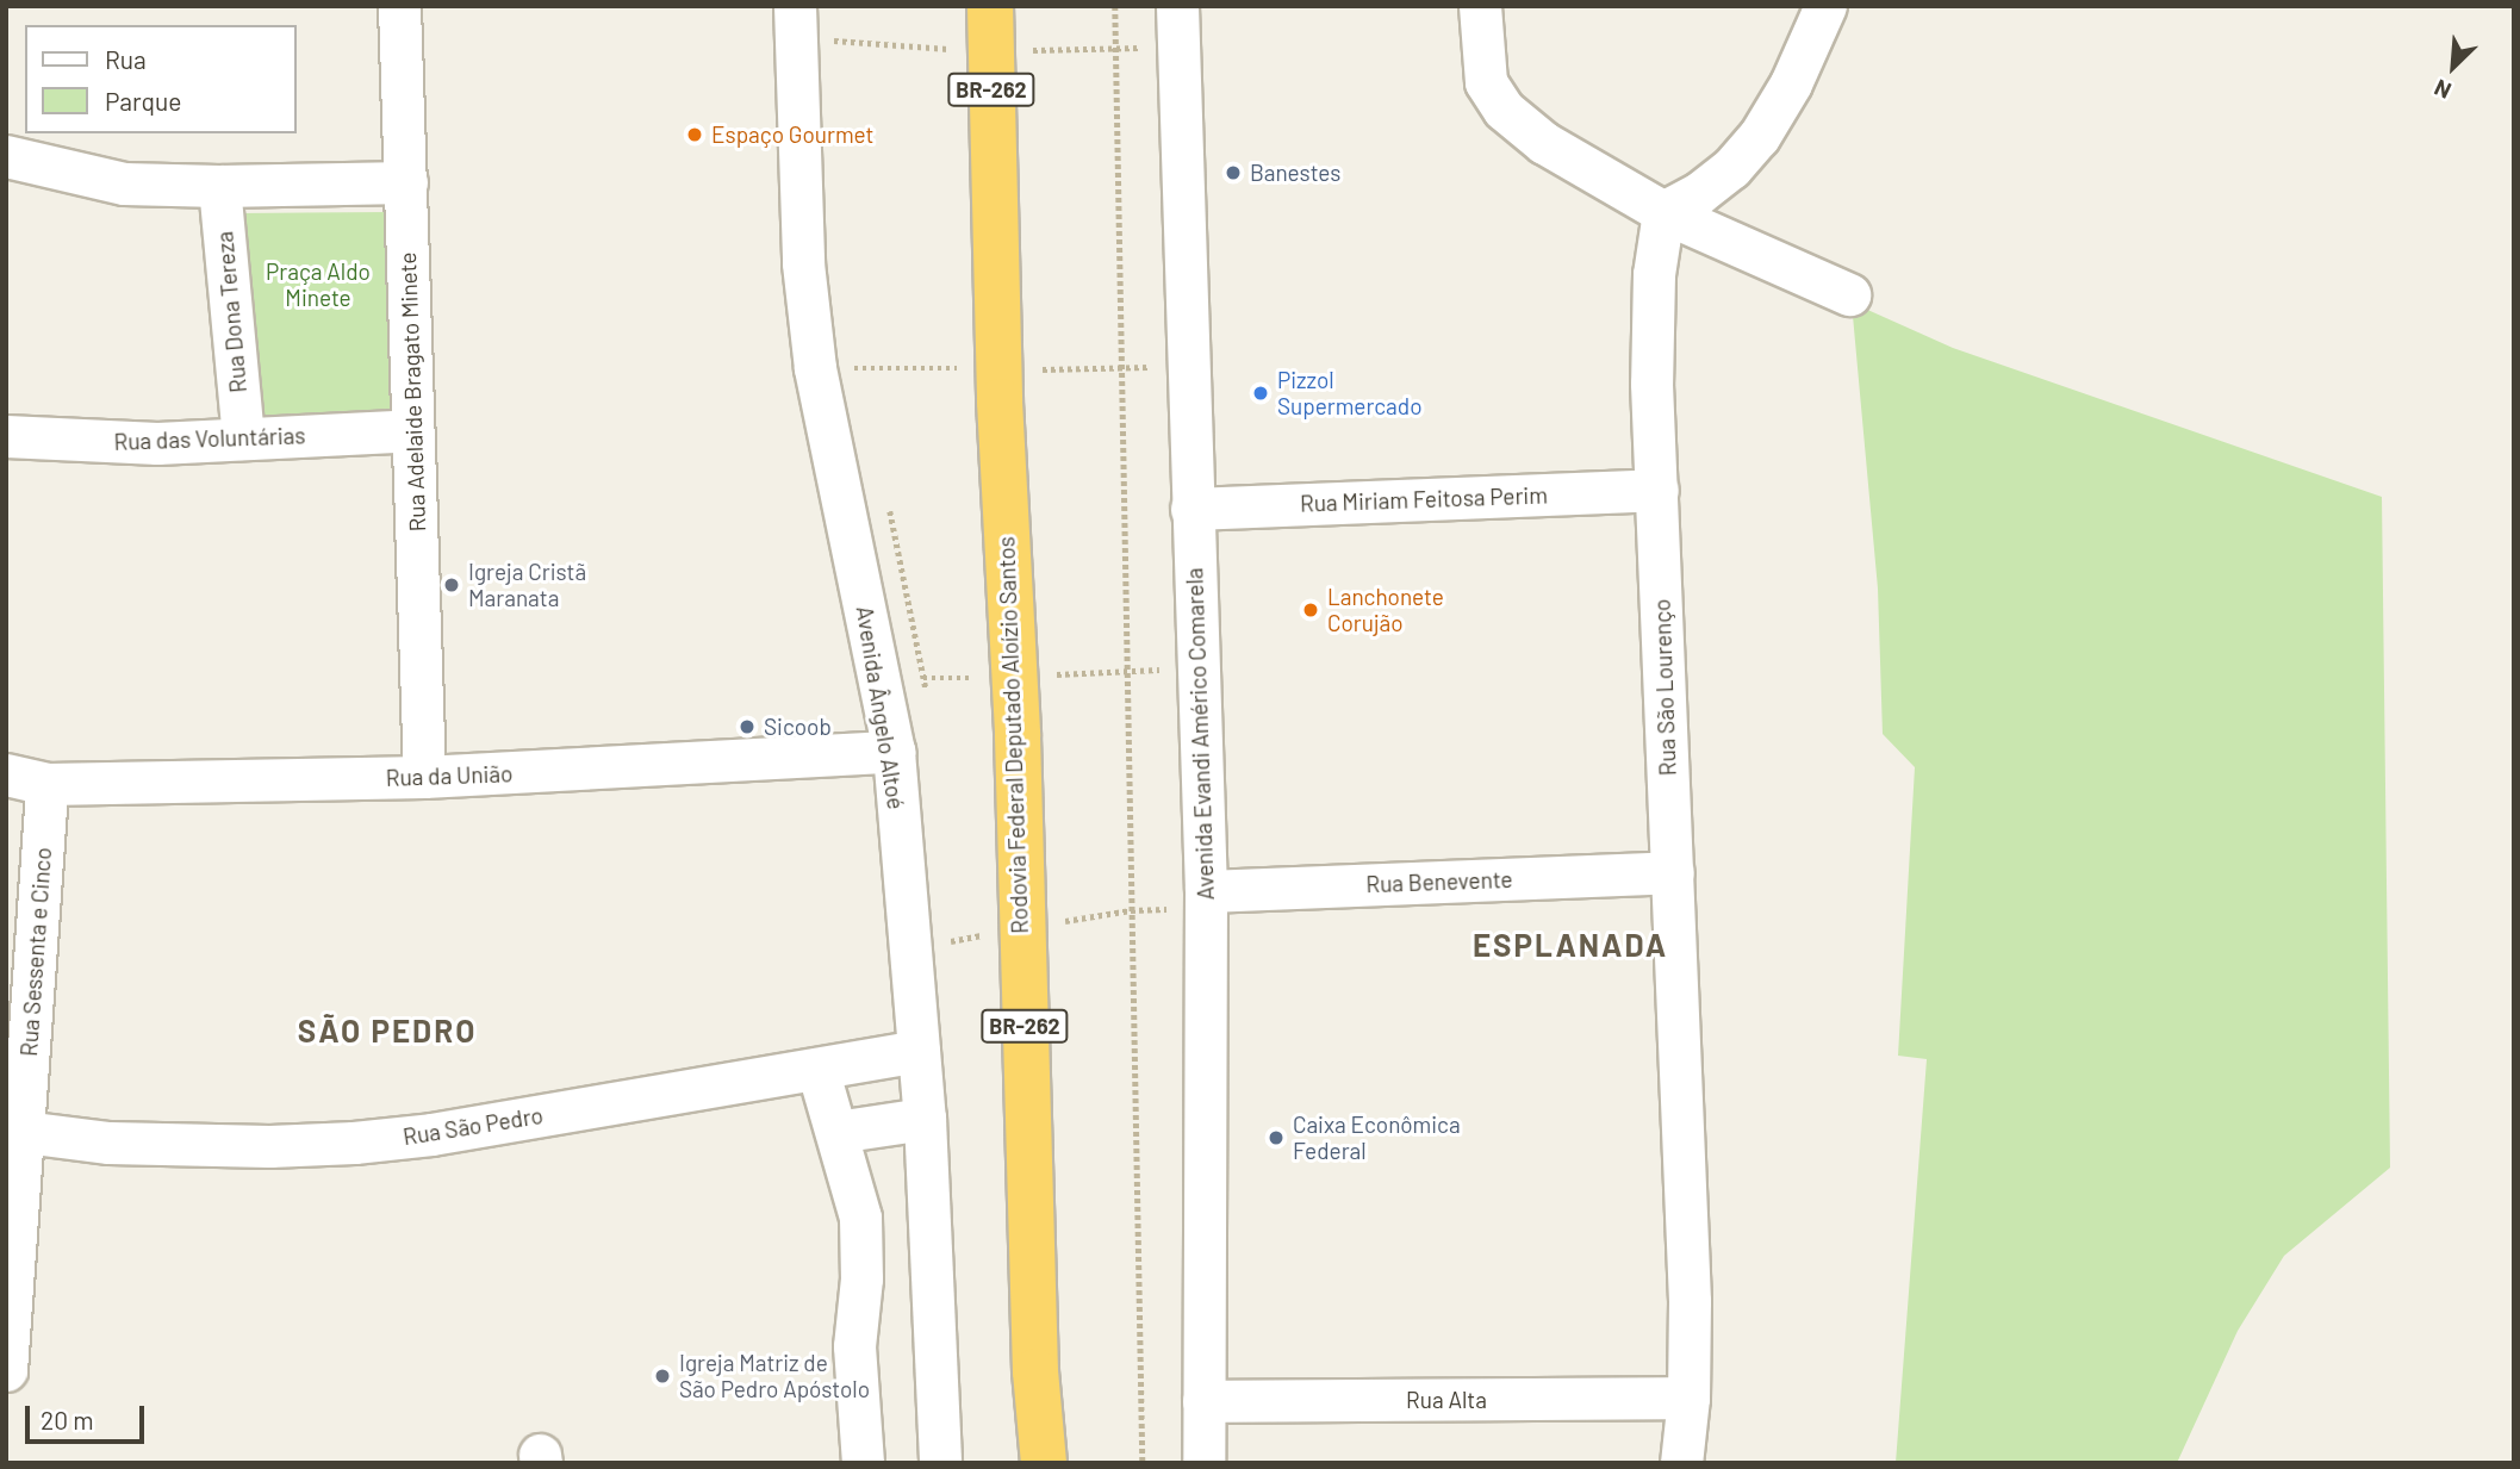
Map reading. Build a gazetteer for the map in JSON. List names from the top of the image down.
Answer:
{
  "streets": {
    "highway": ["BR-262", "Rodovia Federal Deputado Aloízio Santos"],
    "street": [
      "Rua Dona Tereza",
      "Rua Adelaide Bragato Minete",
      "Rua das Voluntárias",
      "Rua Miriam Feitosa Perim",
      "Rua São Lourenço",
      "Avenida Ângelo Altoé",
      "Avenida Evandi Américo Comarela",
      "Rua da União",
      "Rua Benevente",
      "Rua Sessenta e Cinco",
      "Rua São Pedro",
      "Rua Alta"
    ]
  },
  "crossings": [
    ["Rua Dona Tereza", "Rua das Voluntárias"],
    ["Rua Adelaide Bragato Minete", "Rua das Voluntárias"],
    ["Rua Adelaide Bragato Minete", "Rua da União"],
    ["Rua Miriam Feitosa Perim", "Rua São Lourenço"],
    ["Rua Miriam Feitosa Perim", "Avenida Evandi Américo Comarela"],
    ["Rua São Lourenço", "Rua Benevente"],
    ["Rua São Lourenço", "Rua Alta"],
    ["Avenida Ângelo Altoé", "Rua da União"],
    ["Avenida Ângelo Altoé", "Rua São Pedro"],
    ["Avenida Evandi Américo Comarela", "Rua Benevente"],
    ["Avenida Evandi Américo Comarela", "Rua Alta"],
    ["Rua da União", "Rua Sessenta e Cinco"],
    ["Rua Sessenta e Cinco", "Rua São Pedro"]
  ],
  "districts": ["ESPLANADA", "SÃO PEDRO"],
  "parks": ["Praça Aldo Minete"],
  "places": [
    "Espaço Gourmet",
    "Banestes",
    "Pizzol Supermercado",
    "Igreja Cristã Maranata",
    "Lanchonete Corujão",
    "Sicoob",
    "Caixa Econômica Federal",
    "Igreja Matriz de São Pedro Apóstolo"
  ],
  "legend": ["Rua", "Parque"],
  "scale_bar": "20 m",
  "north": "bottom left"
}
